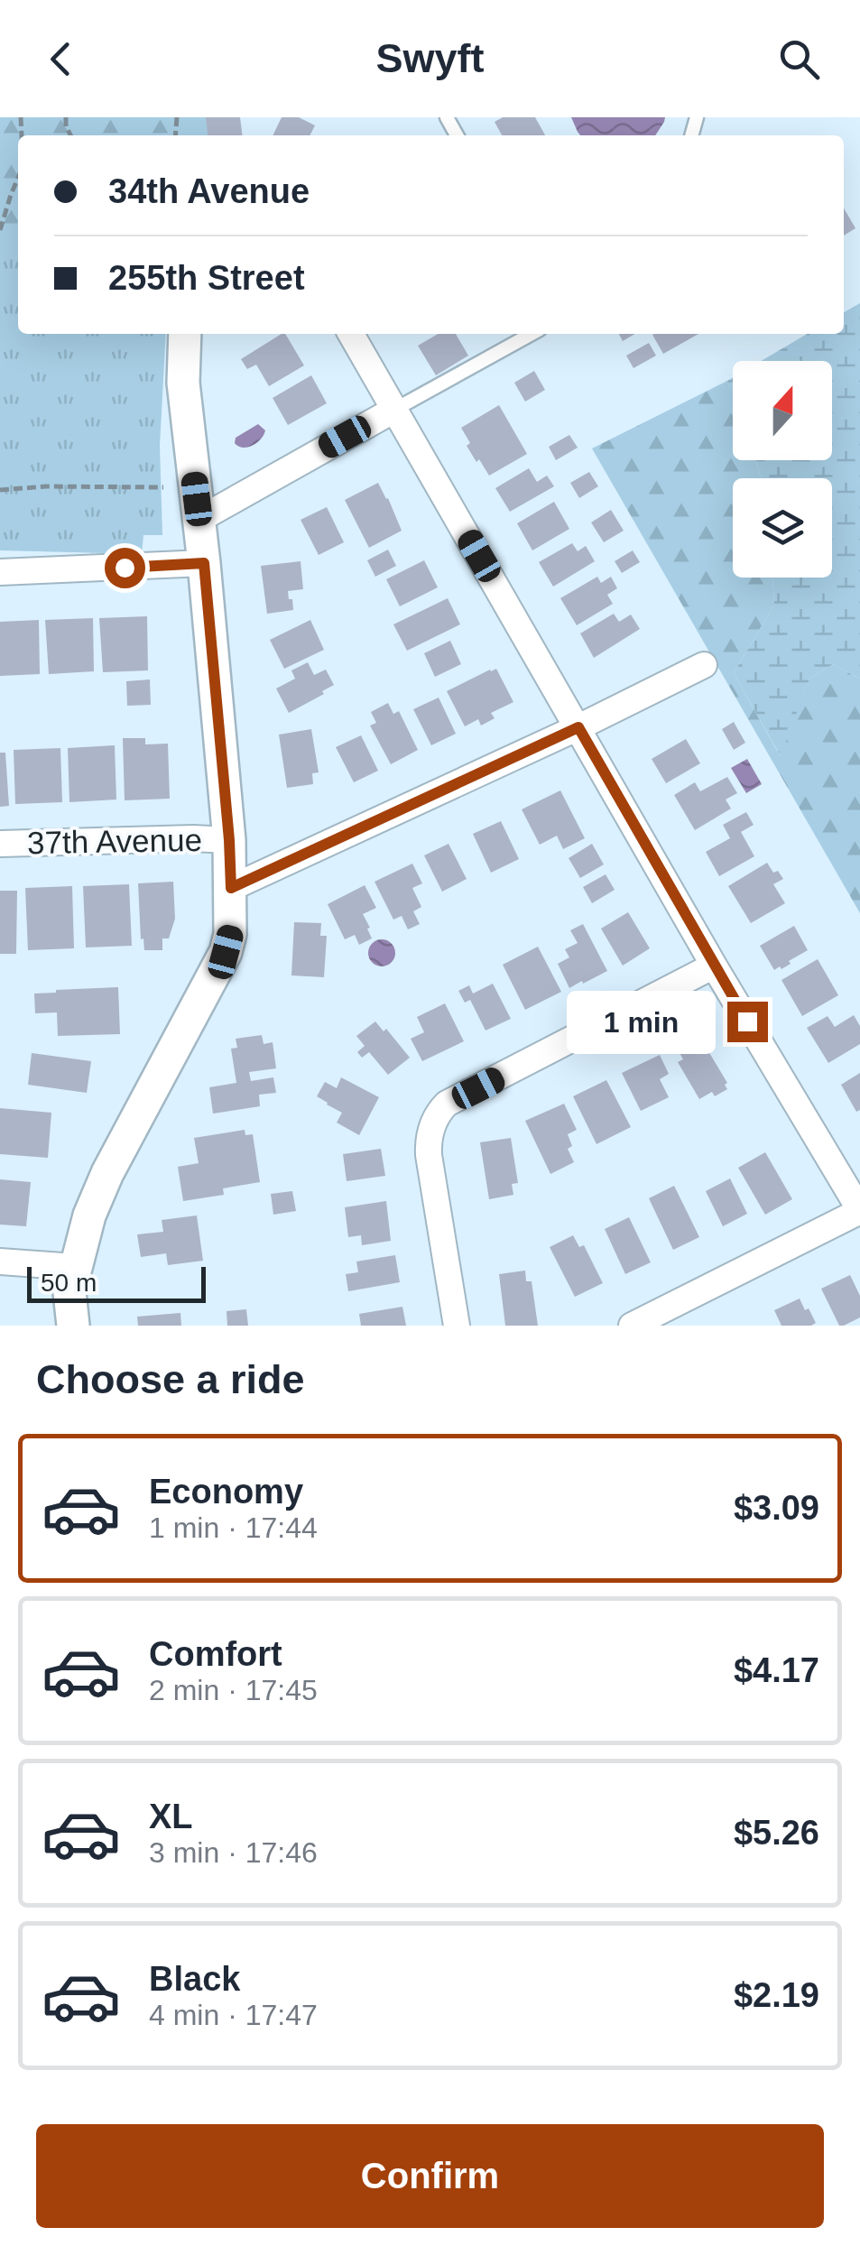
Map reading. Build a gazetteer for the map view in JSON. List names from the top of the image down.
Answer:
{
  "streets": {
    "street": ["37th Avenue"]
  },
  "scale_bar": "50 m",
  "north": "top",
  "page": {
    "header": "Swyft",
    "banner": ["34th Avenue", "255th Street"],
    "bubble": "1 min",
    "scale": "50 m",
    "heading": "Choose a ride",
    "list": [
      {
        "name": "Economy",
        "note": "1 min · 17:44",
        "value": "$3.09"
      },
      {
        "name": "Comfort",
        "note": "2 min · 17:45",
        "value": "$4.17"
      },
      {
        "name": "XL",
        "note": "3 min · 17:46",
        "value": "$5.26"
      },
      {
        "name": "Black",
        "note": "4 min · 17:47",
        "value": "$2.19"
      }
    ],
    "buttons": "Confirm"
  }
}
